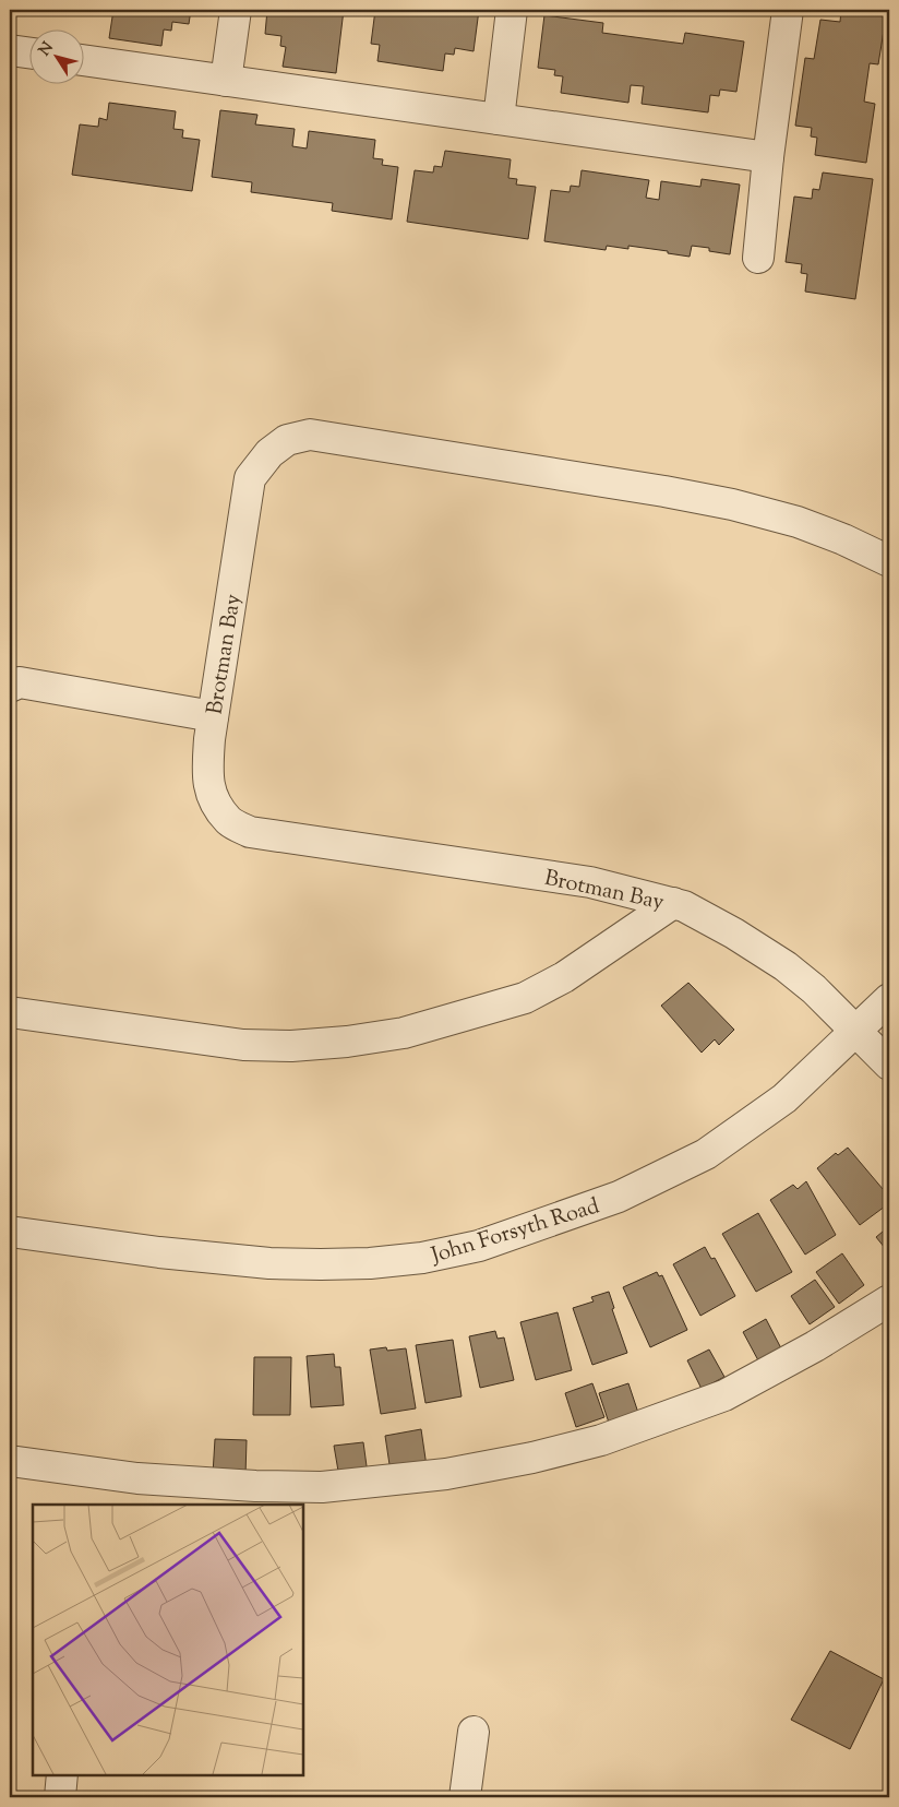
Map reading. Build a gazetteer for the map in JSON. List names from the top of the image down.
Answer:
{
  "streets": {
    "street": ["Brotman Bay", "John Forsyth Road"]
  },
  "crossings": [
    ["Brotman Bay", "John Forsyth Road"]
  ],
  "north": "top left"
}
